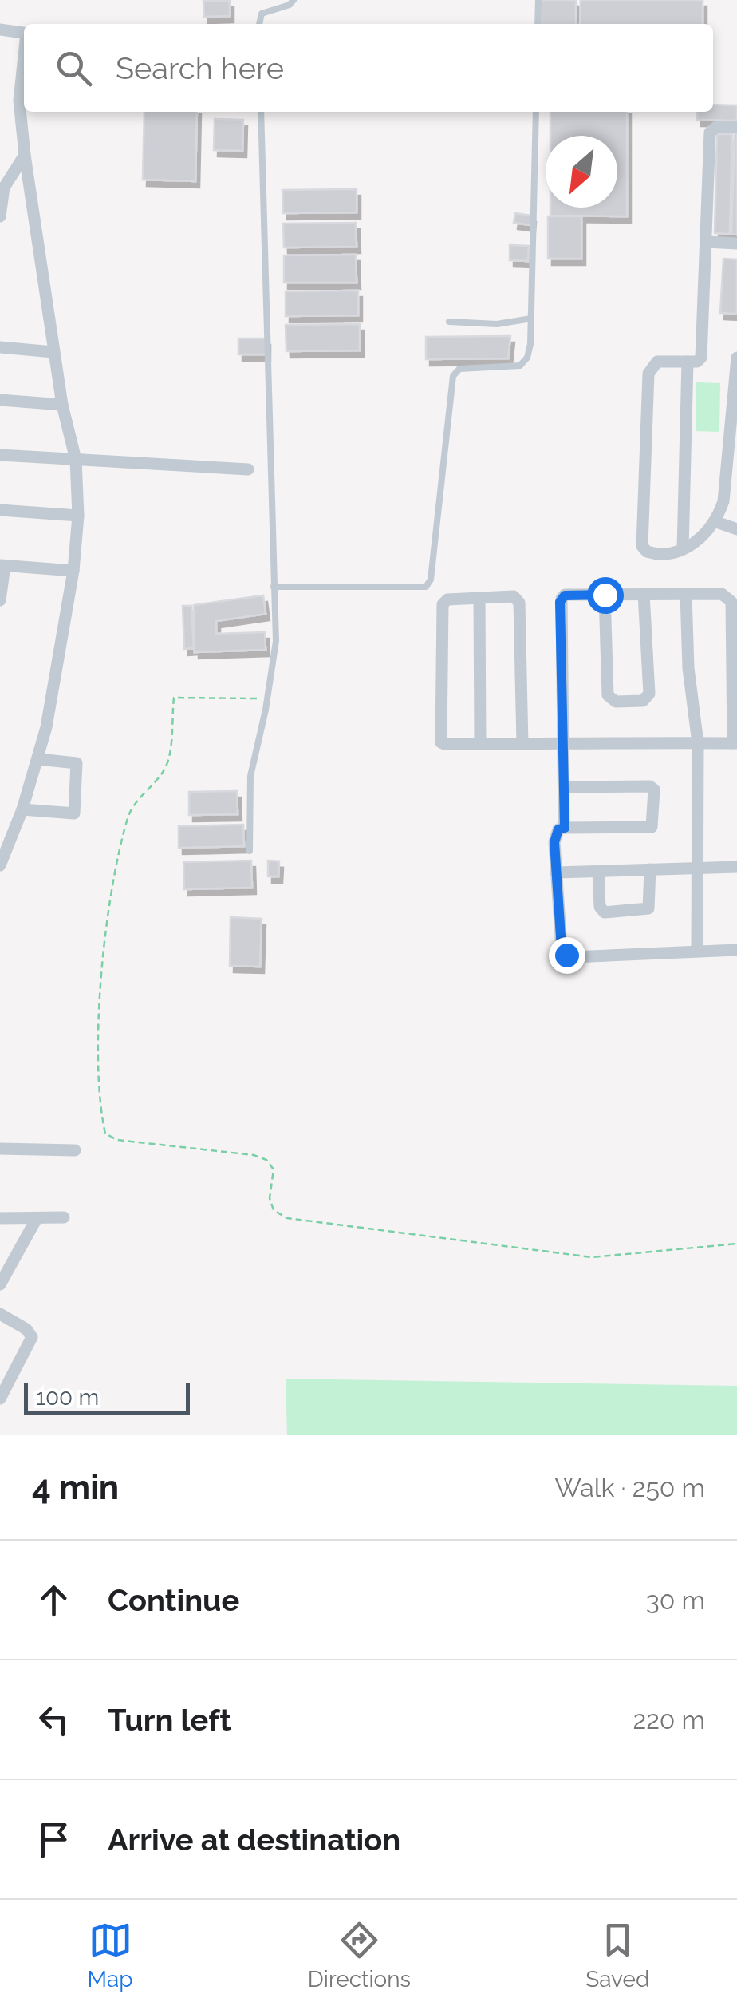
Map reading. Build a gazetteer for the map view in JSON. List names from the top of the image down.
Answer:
{
  "scale_bar": "100 m",
  "north": "bottom left",
  "page": {
    "search": "Search here",
    "scale": "100 m",
    "heading": ["4 min", "Walk · 250 m"],
    "list": [
      ["Continue", "30 m"],
      ["Turn left", "220 m"],
      "Arrive at destination"
    ],
    "nav": ["Map", "Directions", "Saved"]
  }
}
